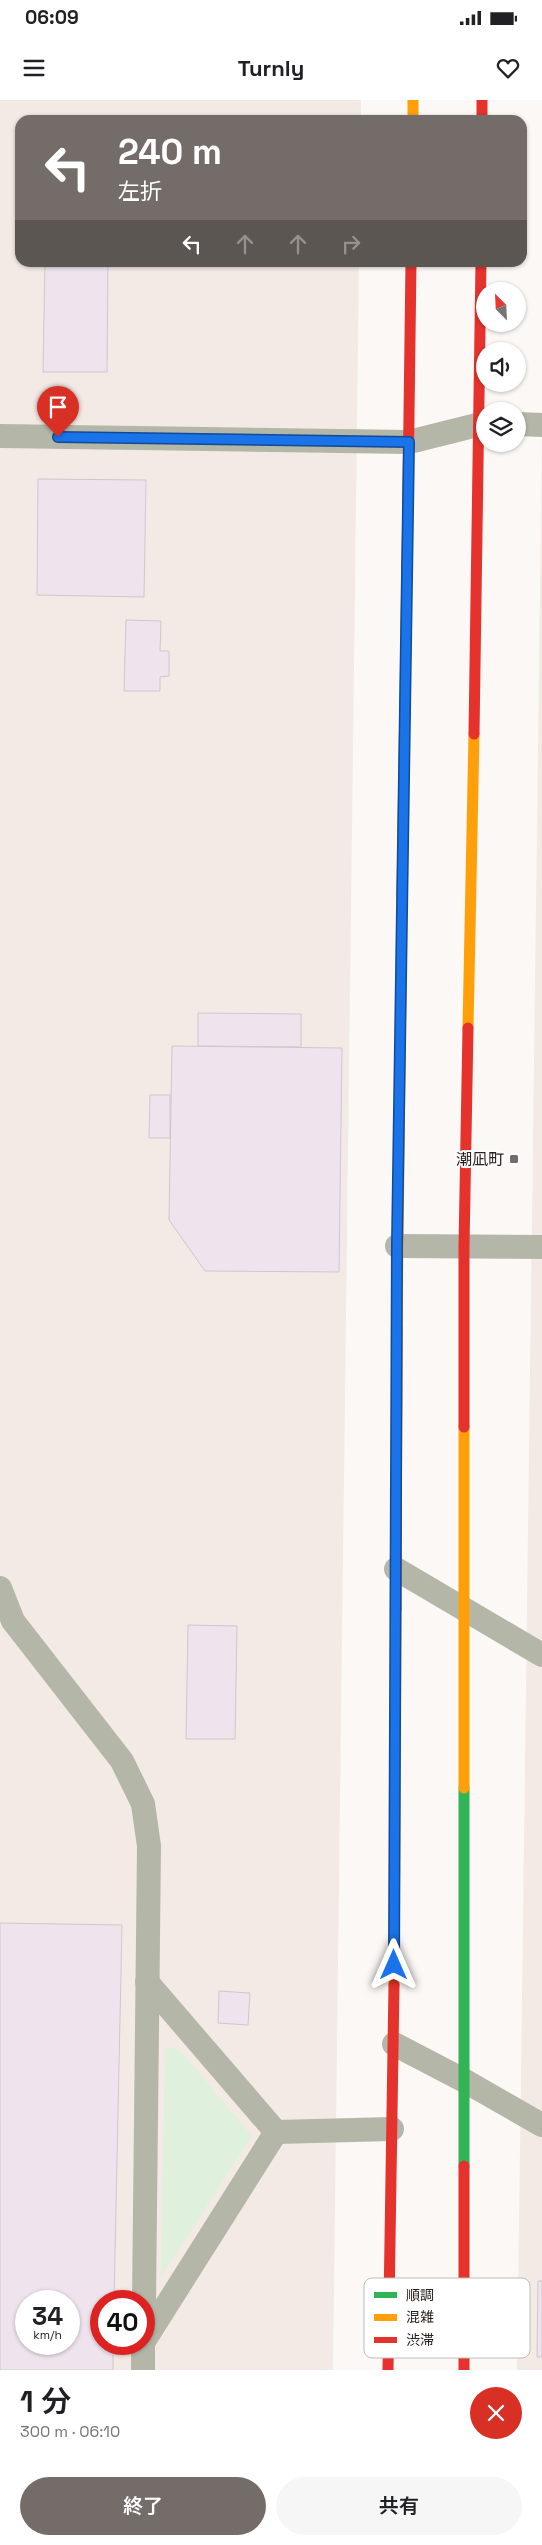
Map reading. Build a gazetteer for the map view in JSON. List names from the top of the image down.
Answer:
{
  "places": {
    "transit": ["潮凪町"]
  },
  "legend": ["順調", "混雑", "渋滞"],
  "north": "top left",
  "page": {
    "status": "06:09",
    "header": "Turnly",
    "turn": ["240 m", "左折"],
    "speed": "34 km/h",
    "limit": "40",
    "heading": ["1 分", "300 m · 06:10"],
    "buttons": ["終了", "共有"]
  }
}
